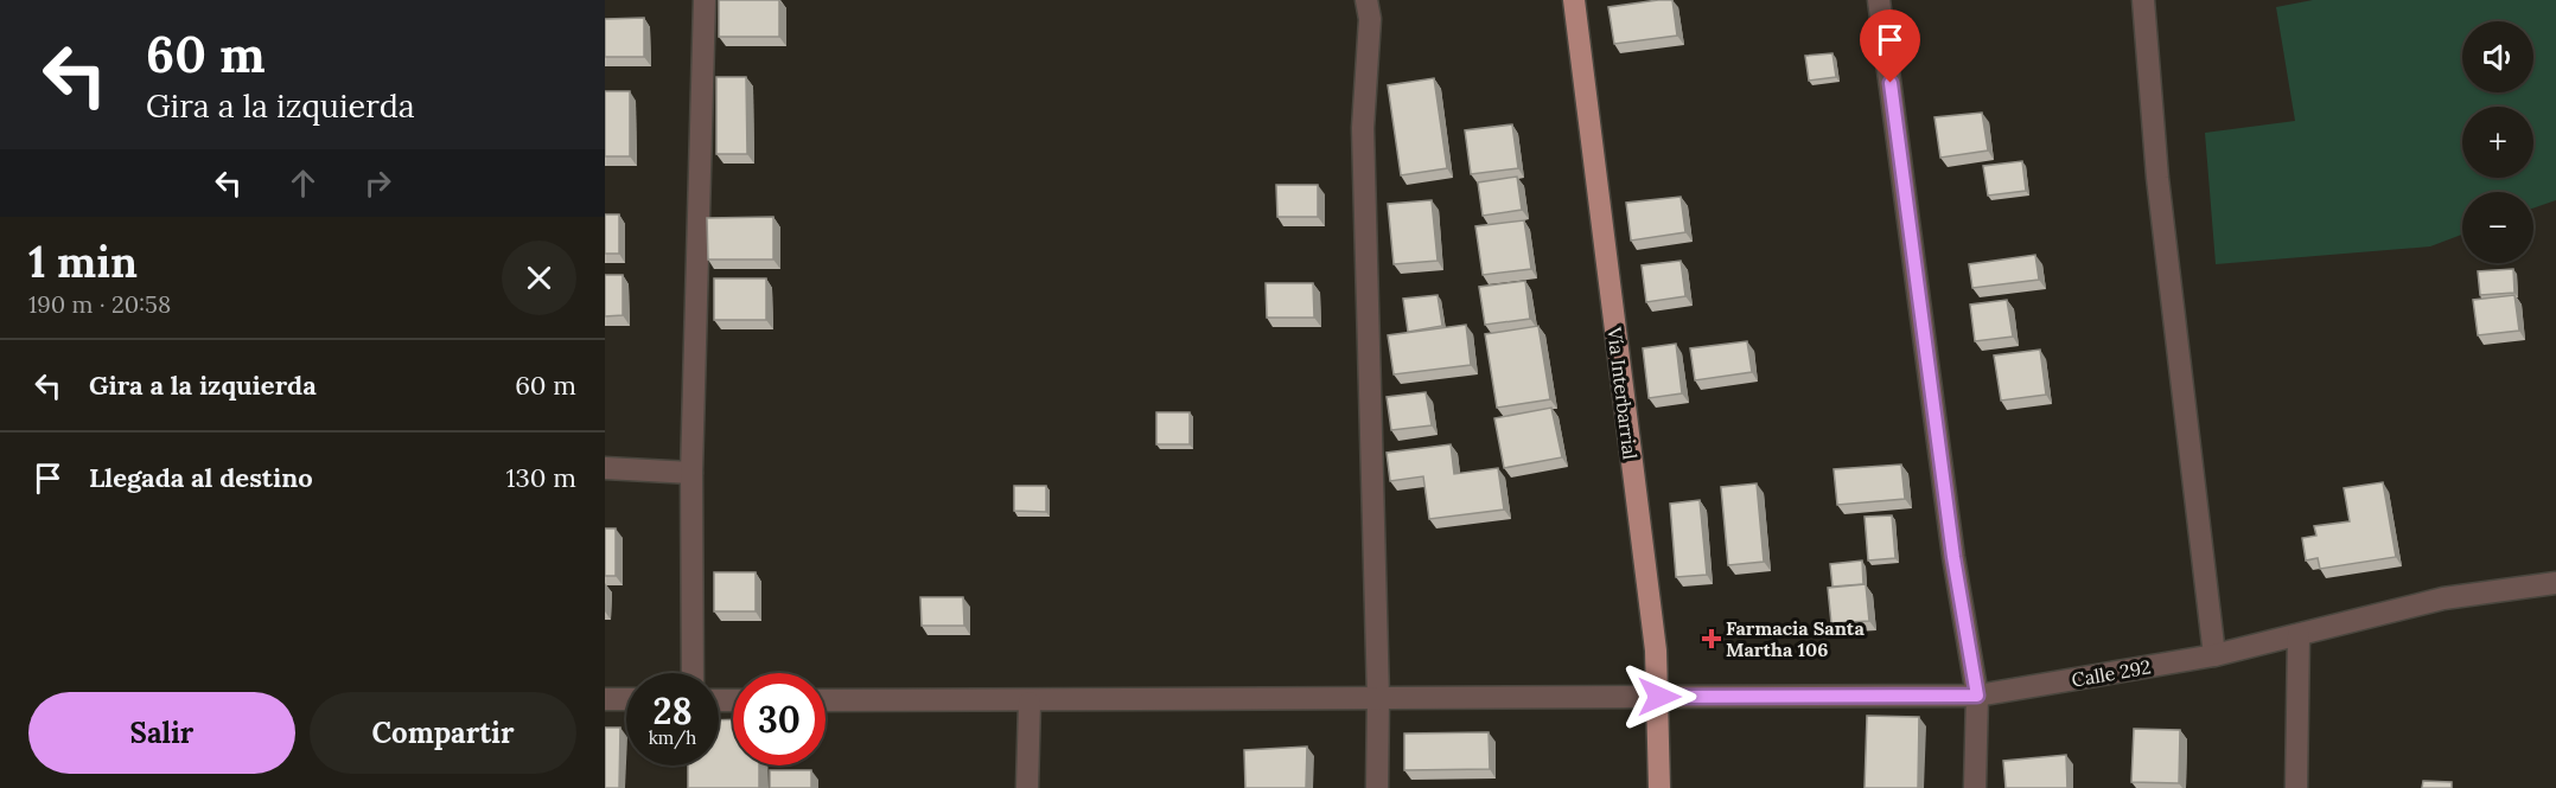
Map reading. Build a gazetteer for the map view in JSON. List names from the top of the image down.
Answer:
{
  "streets": {
    "main road": ["Vía Interbarrial"],
    "street": ["Calle 292"]
  },
  "crossings": [
    ["Vía Interbarrial", "Calle 292"]
  ],
  "places": {
    "health": ["Farmacia Santa Martha 106"]
  },
  "page": {
    "turn": ["60 m", "Gira a la izquierda"],
    "map_buttons": ["+", "−"],
    "heading": ["1 min", "190 m · 20:58"],
    "list": [
      {
        "name": "Gira a la izquierda",
        "value": "60 m"
      },
      {
        "name": "Llegada al destino",
        "value": "130 m"
      }
    ],
    "speed": "28 km/h",
    "limit": "30",
    "buttons": ["Salir", "Compartir"]
  }
}
